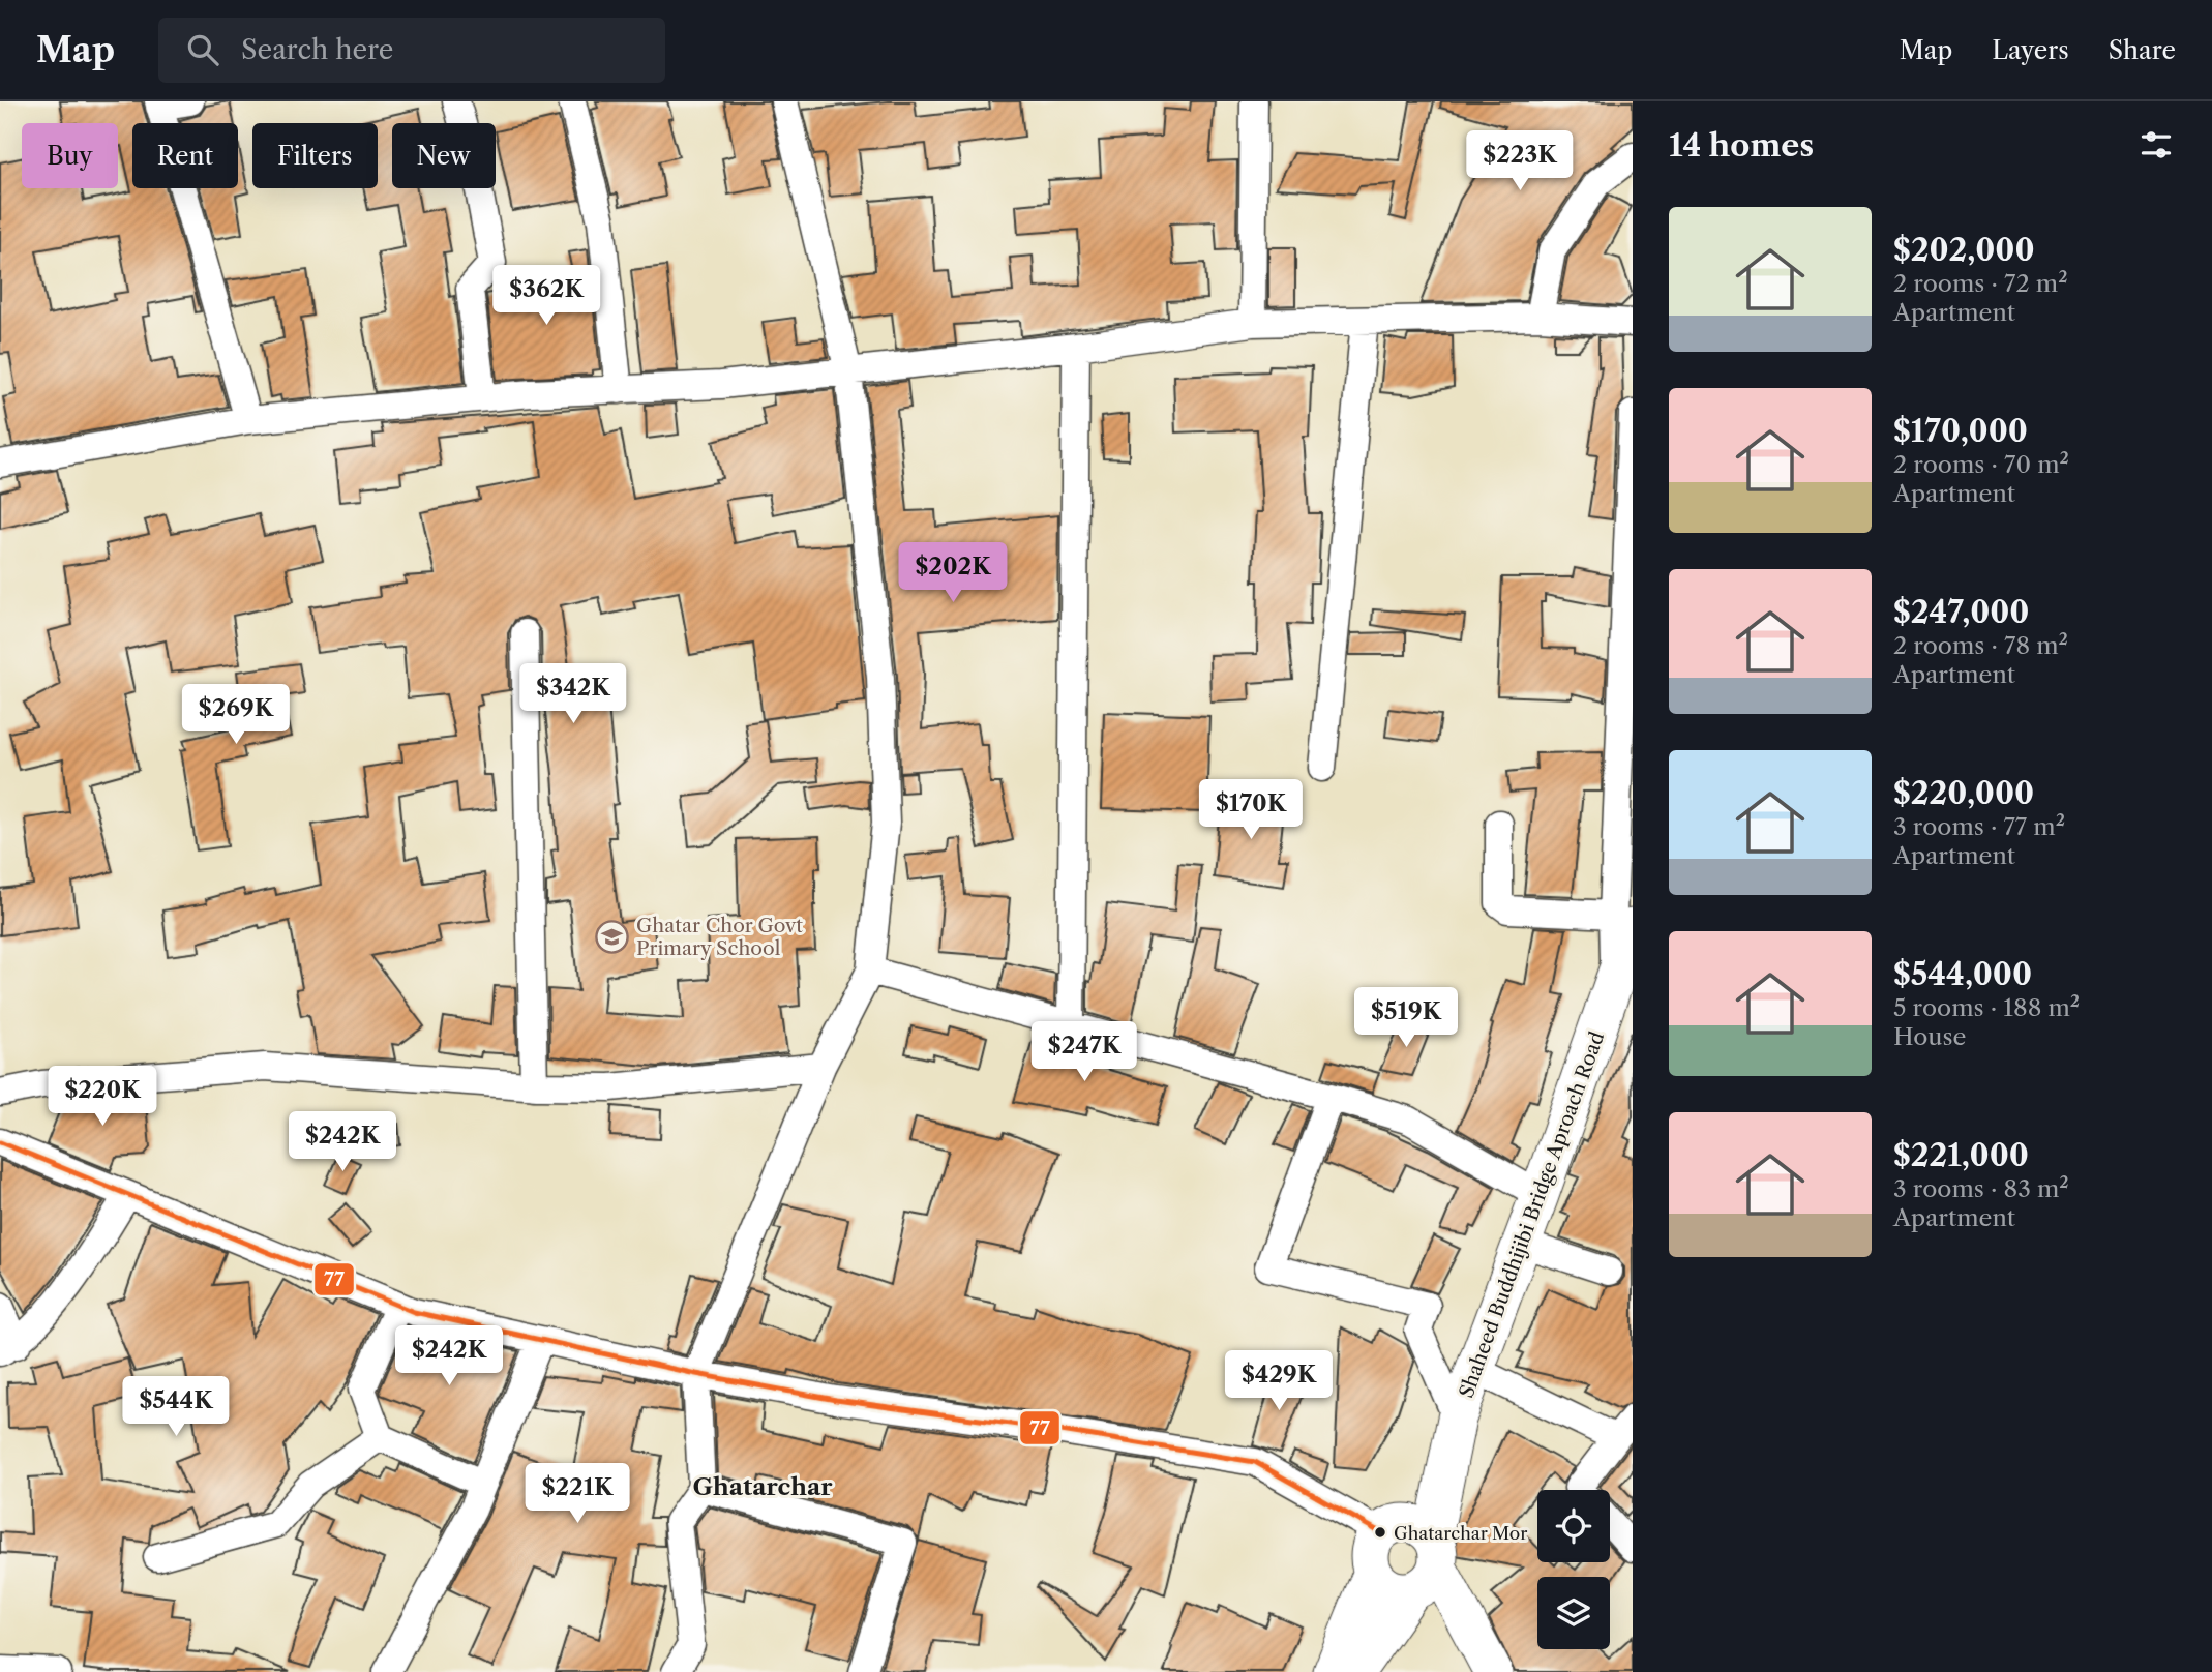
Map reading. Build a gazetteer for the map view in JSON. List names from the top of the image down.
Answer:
{
  "streets": {
    "main road": ["Shaheed Buddhijibi Bridge Aproach Road"]
  },
  "districts": ["Ghatarchar"],
  "places": {
    "school or university": ["Ghatar Chor Govt Primary School"],
    "other": ["Ghatarchar Mor"]
  },
  "lines": ["transit line 77"],
  "page": {
    "header": "Map",
    "search": "Search here",
    "nav": ["Map", "Layers", "Share"],
    "heading": "14 homes",
    "chip": [
      "Buy",
      "Rent",
      "Filters",
      "New"
    ],
    "price": [
      "$223K",
      "$362K",
      "$202K",
      "$342K",
      "$269K",
      "$170K",
      "$519K",
      "$247K",
      "$220K",
      "$242K",
      "$242K",
      "$429K",
      "$544K",
      "$221K"
    ],
    "list": [
      {
        "name": "$202,000",
        "note": "2 rooms · 72 m² · Apartment"
      },
      {
        "name": "$170,000",
        "note": "2 rooms · 70 m² · Apartment"
      },
      {
        "name": "$247,000",
        "note": "2 rooms · 78 m² · Apartment"
      },
      {
        "name": "$220,000",
        "note": "3 rooms · 77 m² · Apartment"
      },
      {
        "name": "$544,000",
        "note": "5 rooms · 188 m² · House"
      },
      {
        "name": "$221,000",
        "note": "3 rooms · 83 m² · Apartment"
      }
    ]
  }
}
